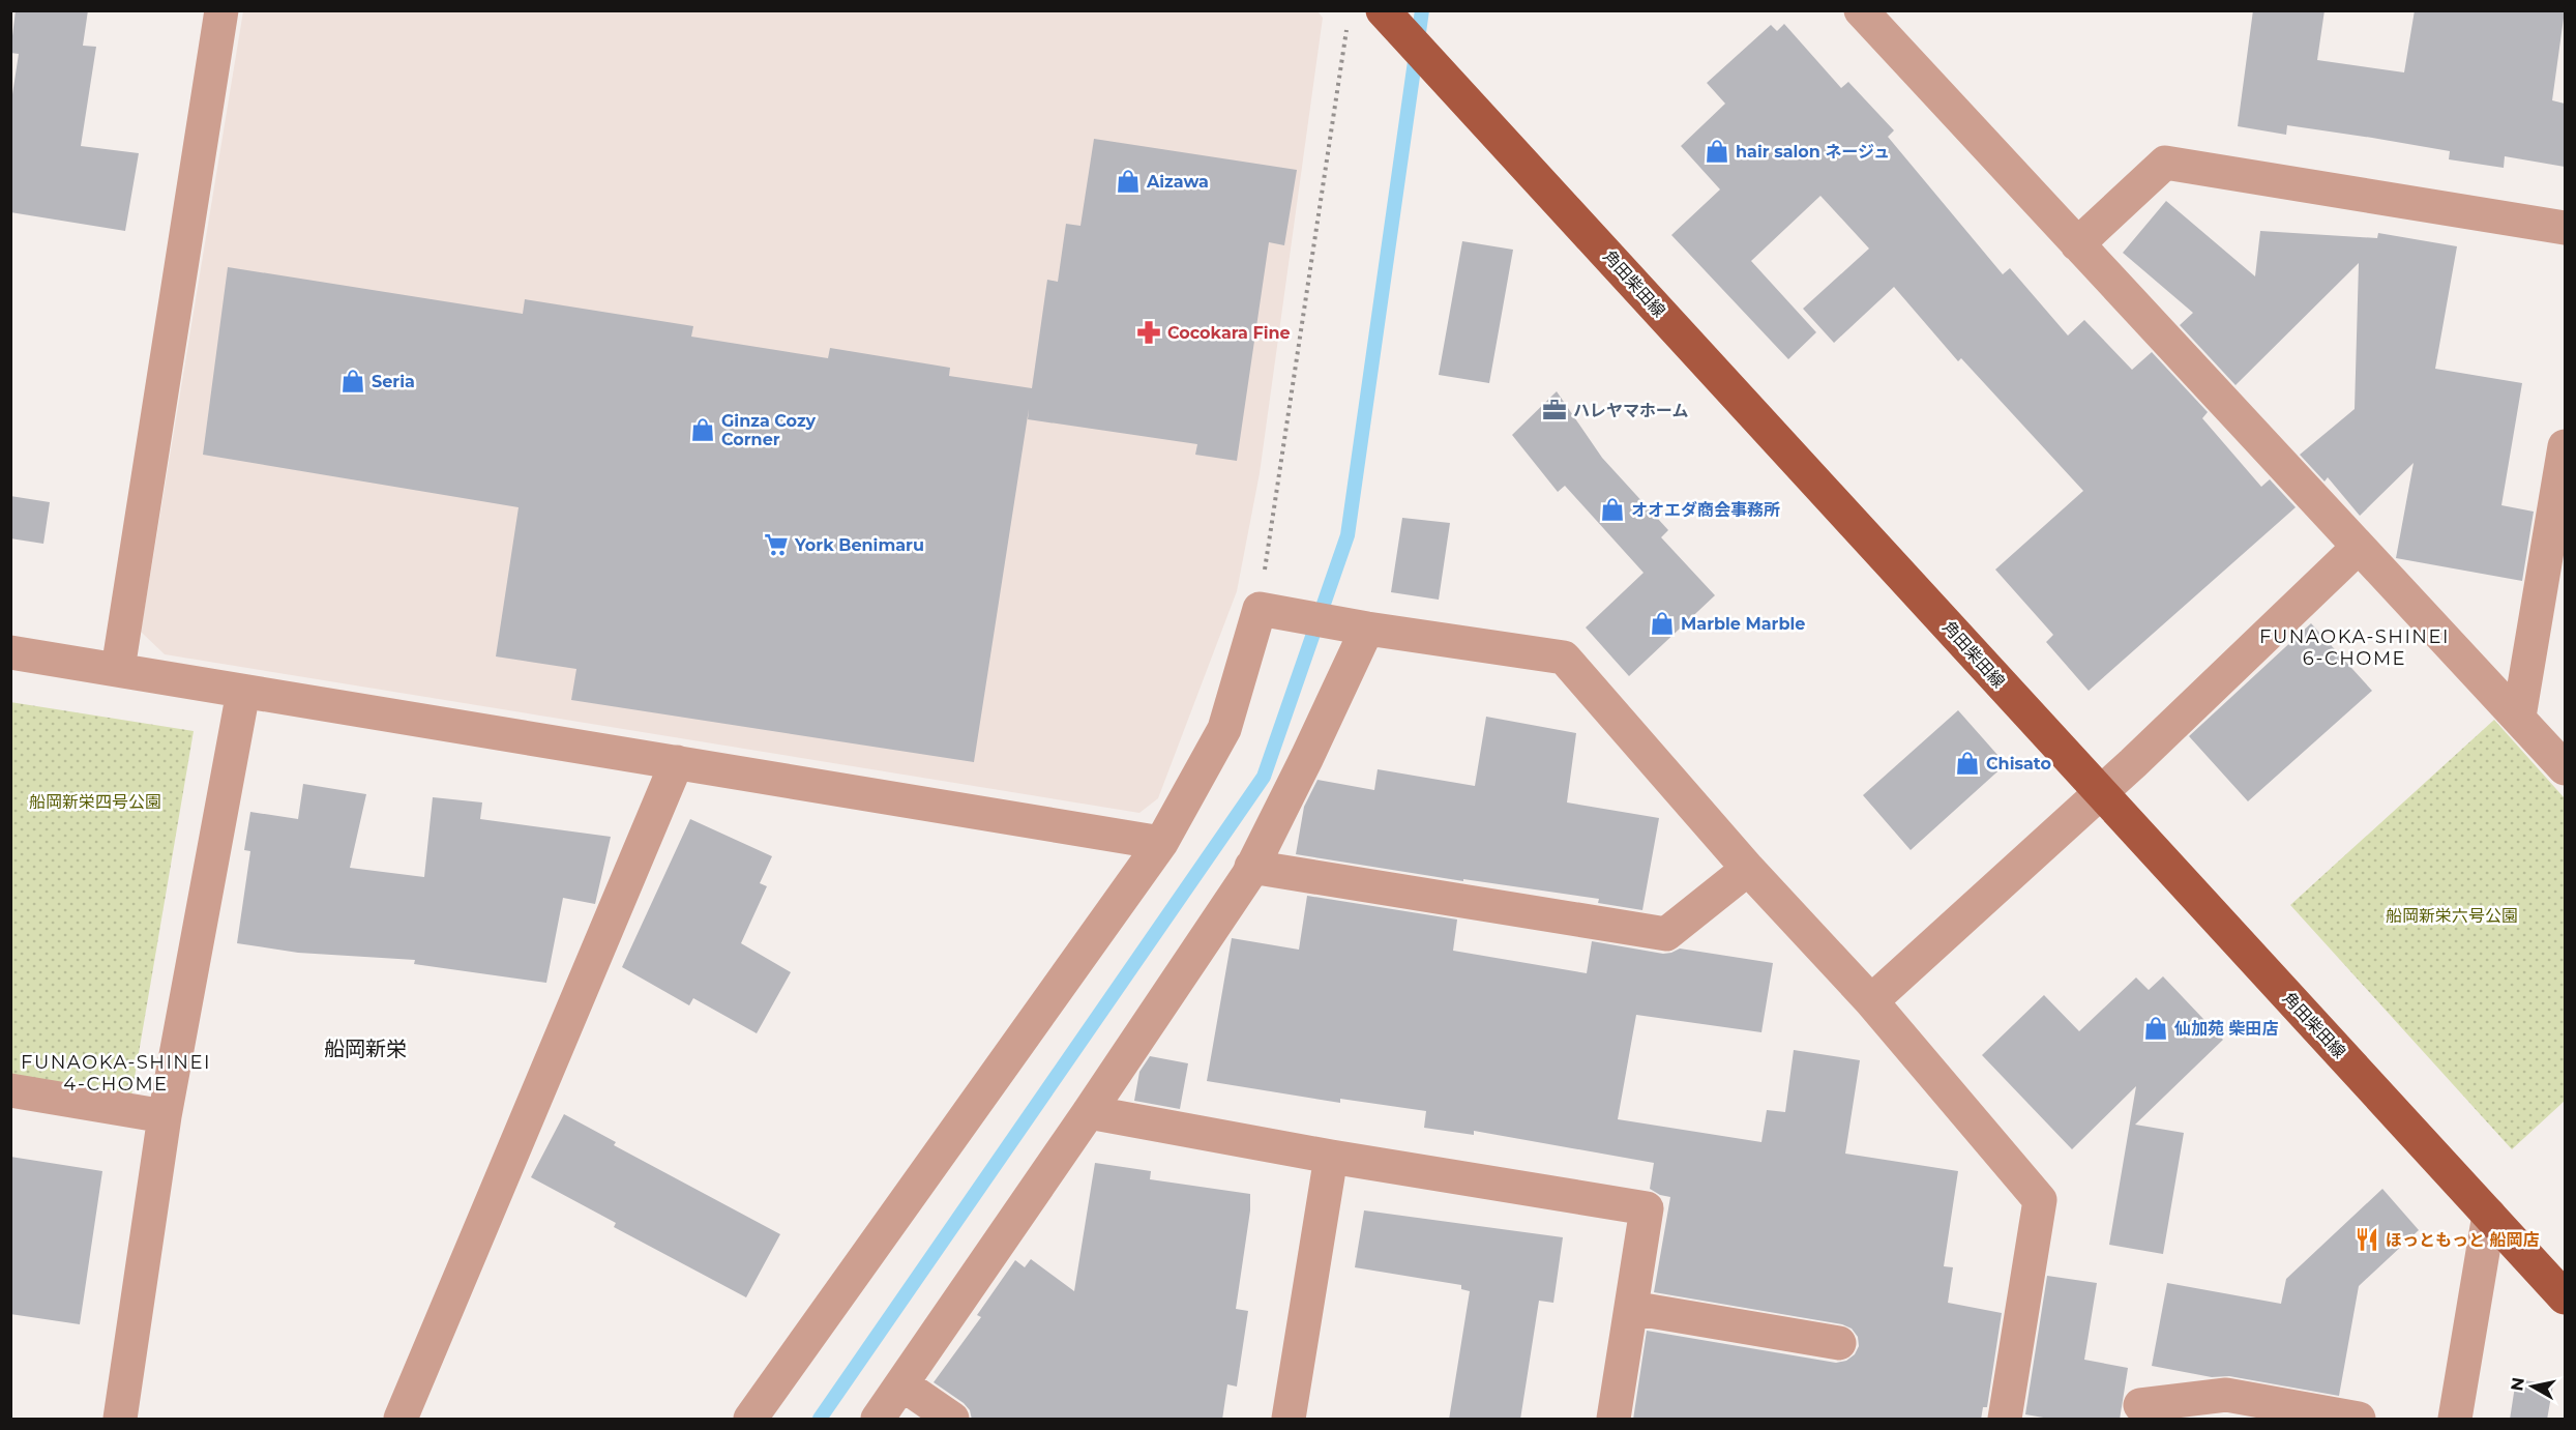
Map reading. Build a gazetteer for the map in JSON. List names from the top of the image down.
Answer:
{
  "streets": {
    "main road": ["角田柴田線"]
  },
  "districts": ["FUNAOKA-SHINEI 6-CHOME", "船岡新栄", "FUNAOKA-SHINEI 4-CHOME"],
  "parks": ["船岡新栄四号公園", "船岡新栄六号公園"],
  "places": {
    "shop": [
      "hair salon ネージュ",
      "Aizawa",
      "Seria",
      "Ginza Cozy Corner",
      "オオエダ商会事務所",
      "Marble Marble",
      "Chisato",
      "仙加苑 柴田店"
    ],
    "pharmacy": ["Cocokara Fine"],
    "office": ["ハレヤマホーム"],
    "supermarket": ["York Benimaru"],
    "restaurant": ["ほっともっと 船岡店"]
  },
  "north": "left"
}
